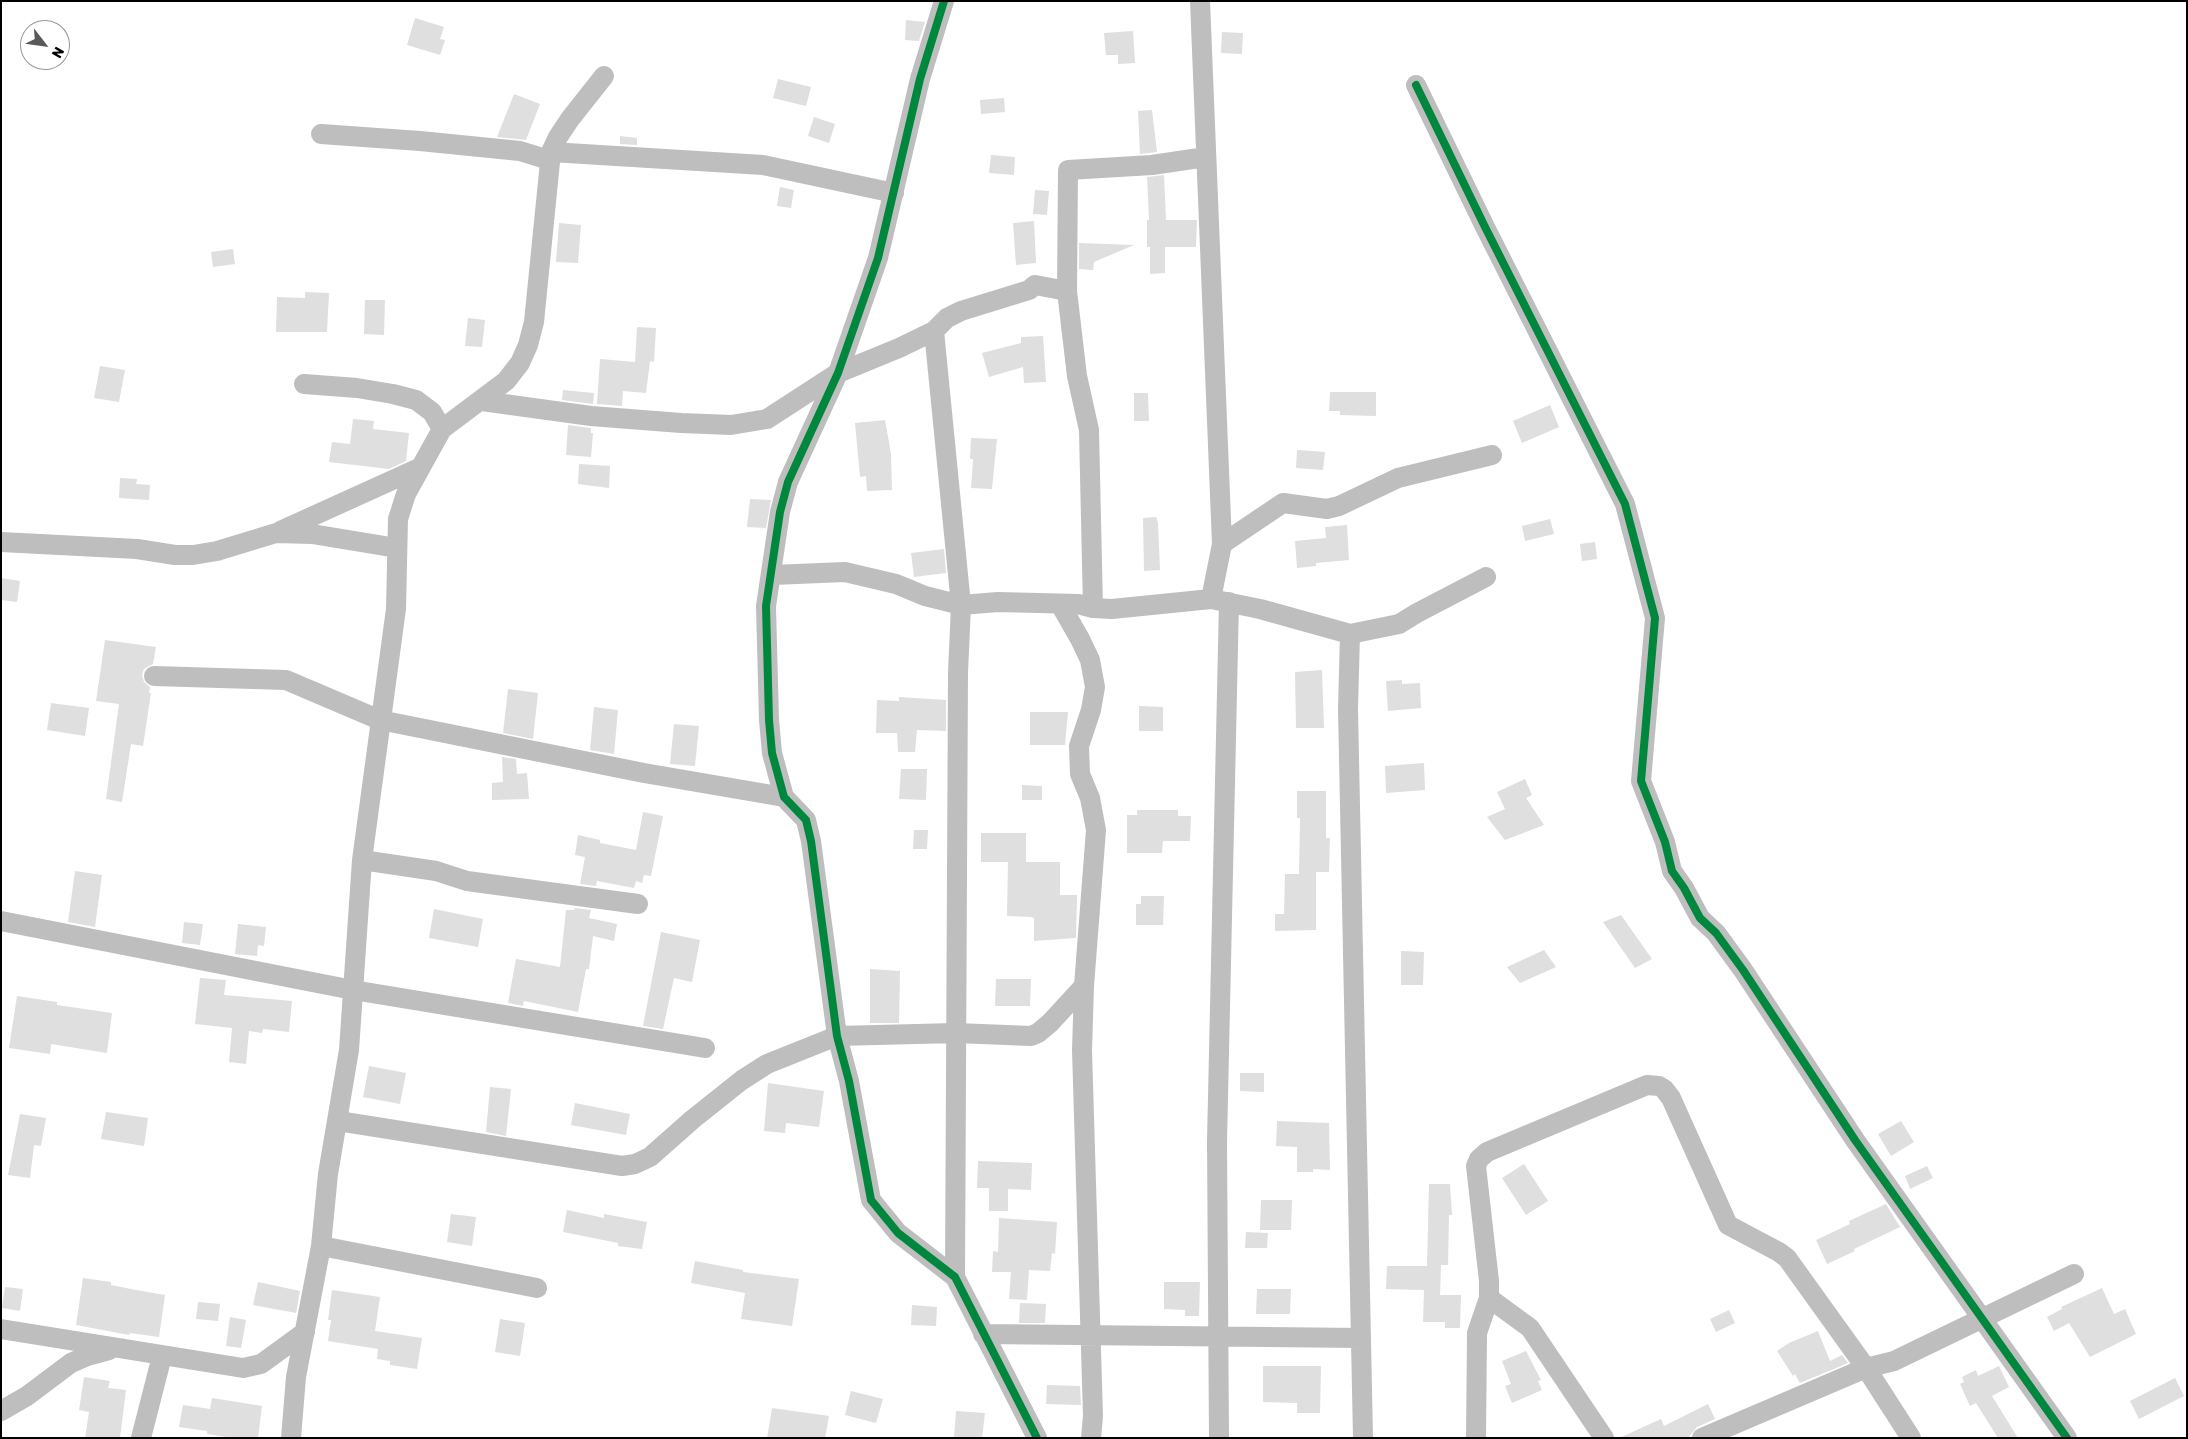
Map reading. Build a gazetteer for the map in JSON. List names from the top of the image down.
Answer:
{
  "north": "bottom right"
}
